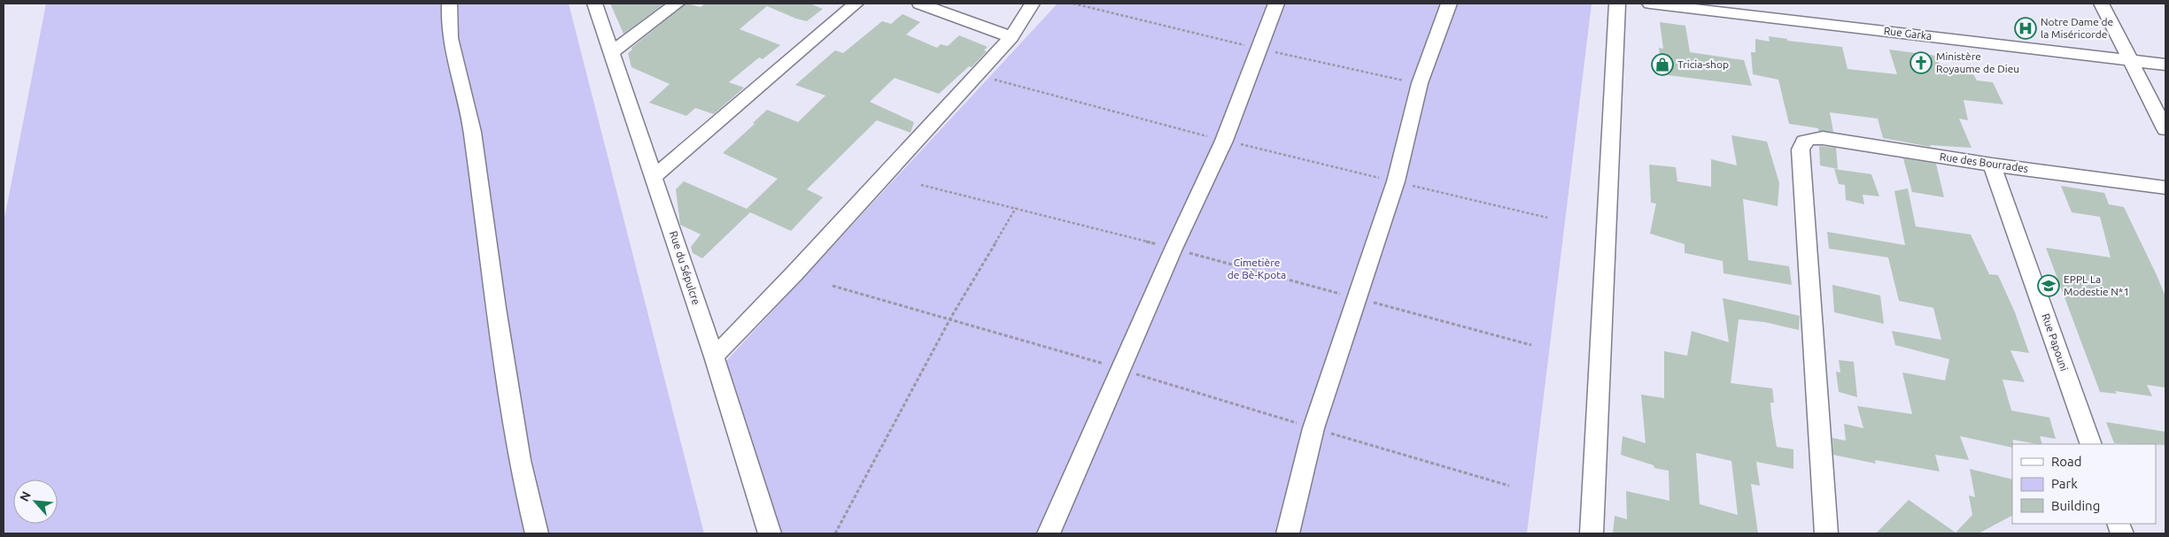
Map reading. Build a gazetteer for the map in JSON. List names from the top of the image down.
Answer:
{
  "streets": {
    "street": [
      "Rue Garka",
      "Rue des Bourrades",
      "Rue du Sépulcre",
      "Rue Papouni"
    ]
  },
  "crossings": [
    ["Rue des Bourrades", "Rue Papouni"]
  ],
  "parks": ["Cimetière de Bè-Kpota"],
  "places": {
    "hospital": ["Notre Dame de la Miséricorde"],
    "church": ["Ministère Royaume de Dieu"],
    "shop": ["Tricia-shop"],
    "school or university": ["EPPL La Modestie N*1"]
  },
  "legend": ["Road", "Park", "Building"],
  "north": "top left"
}
